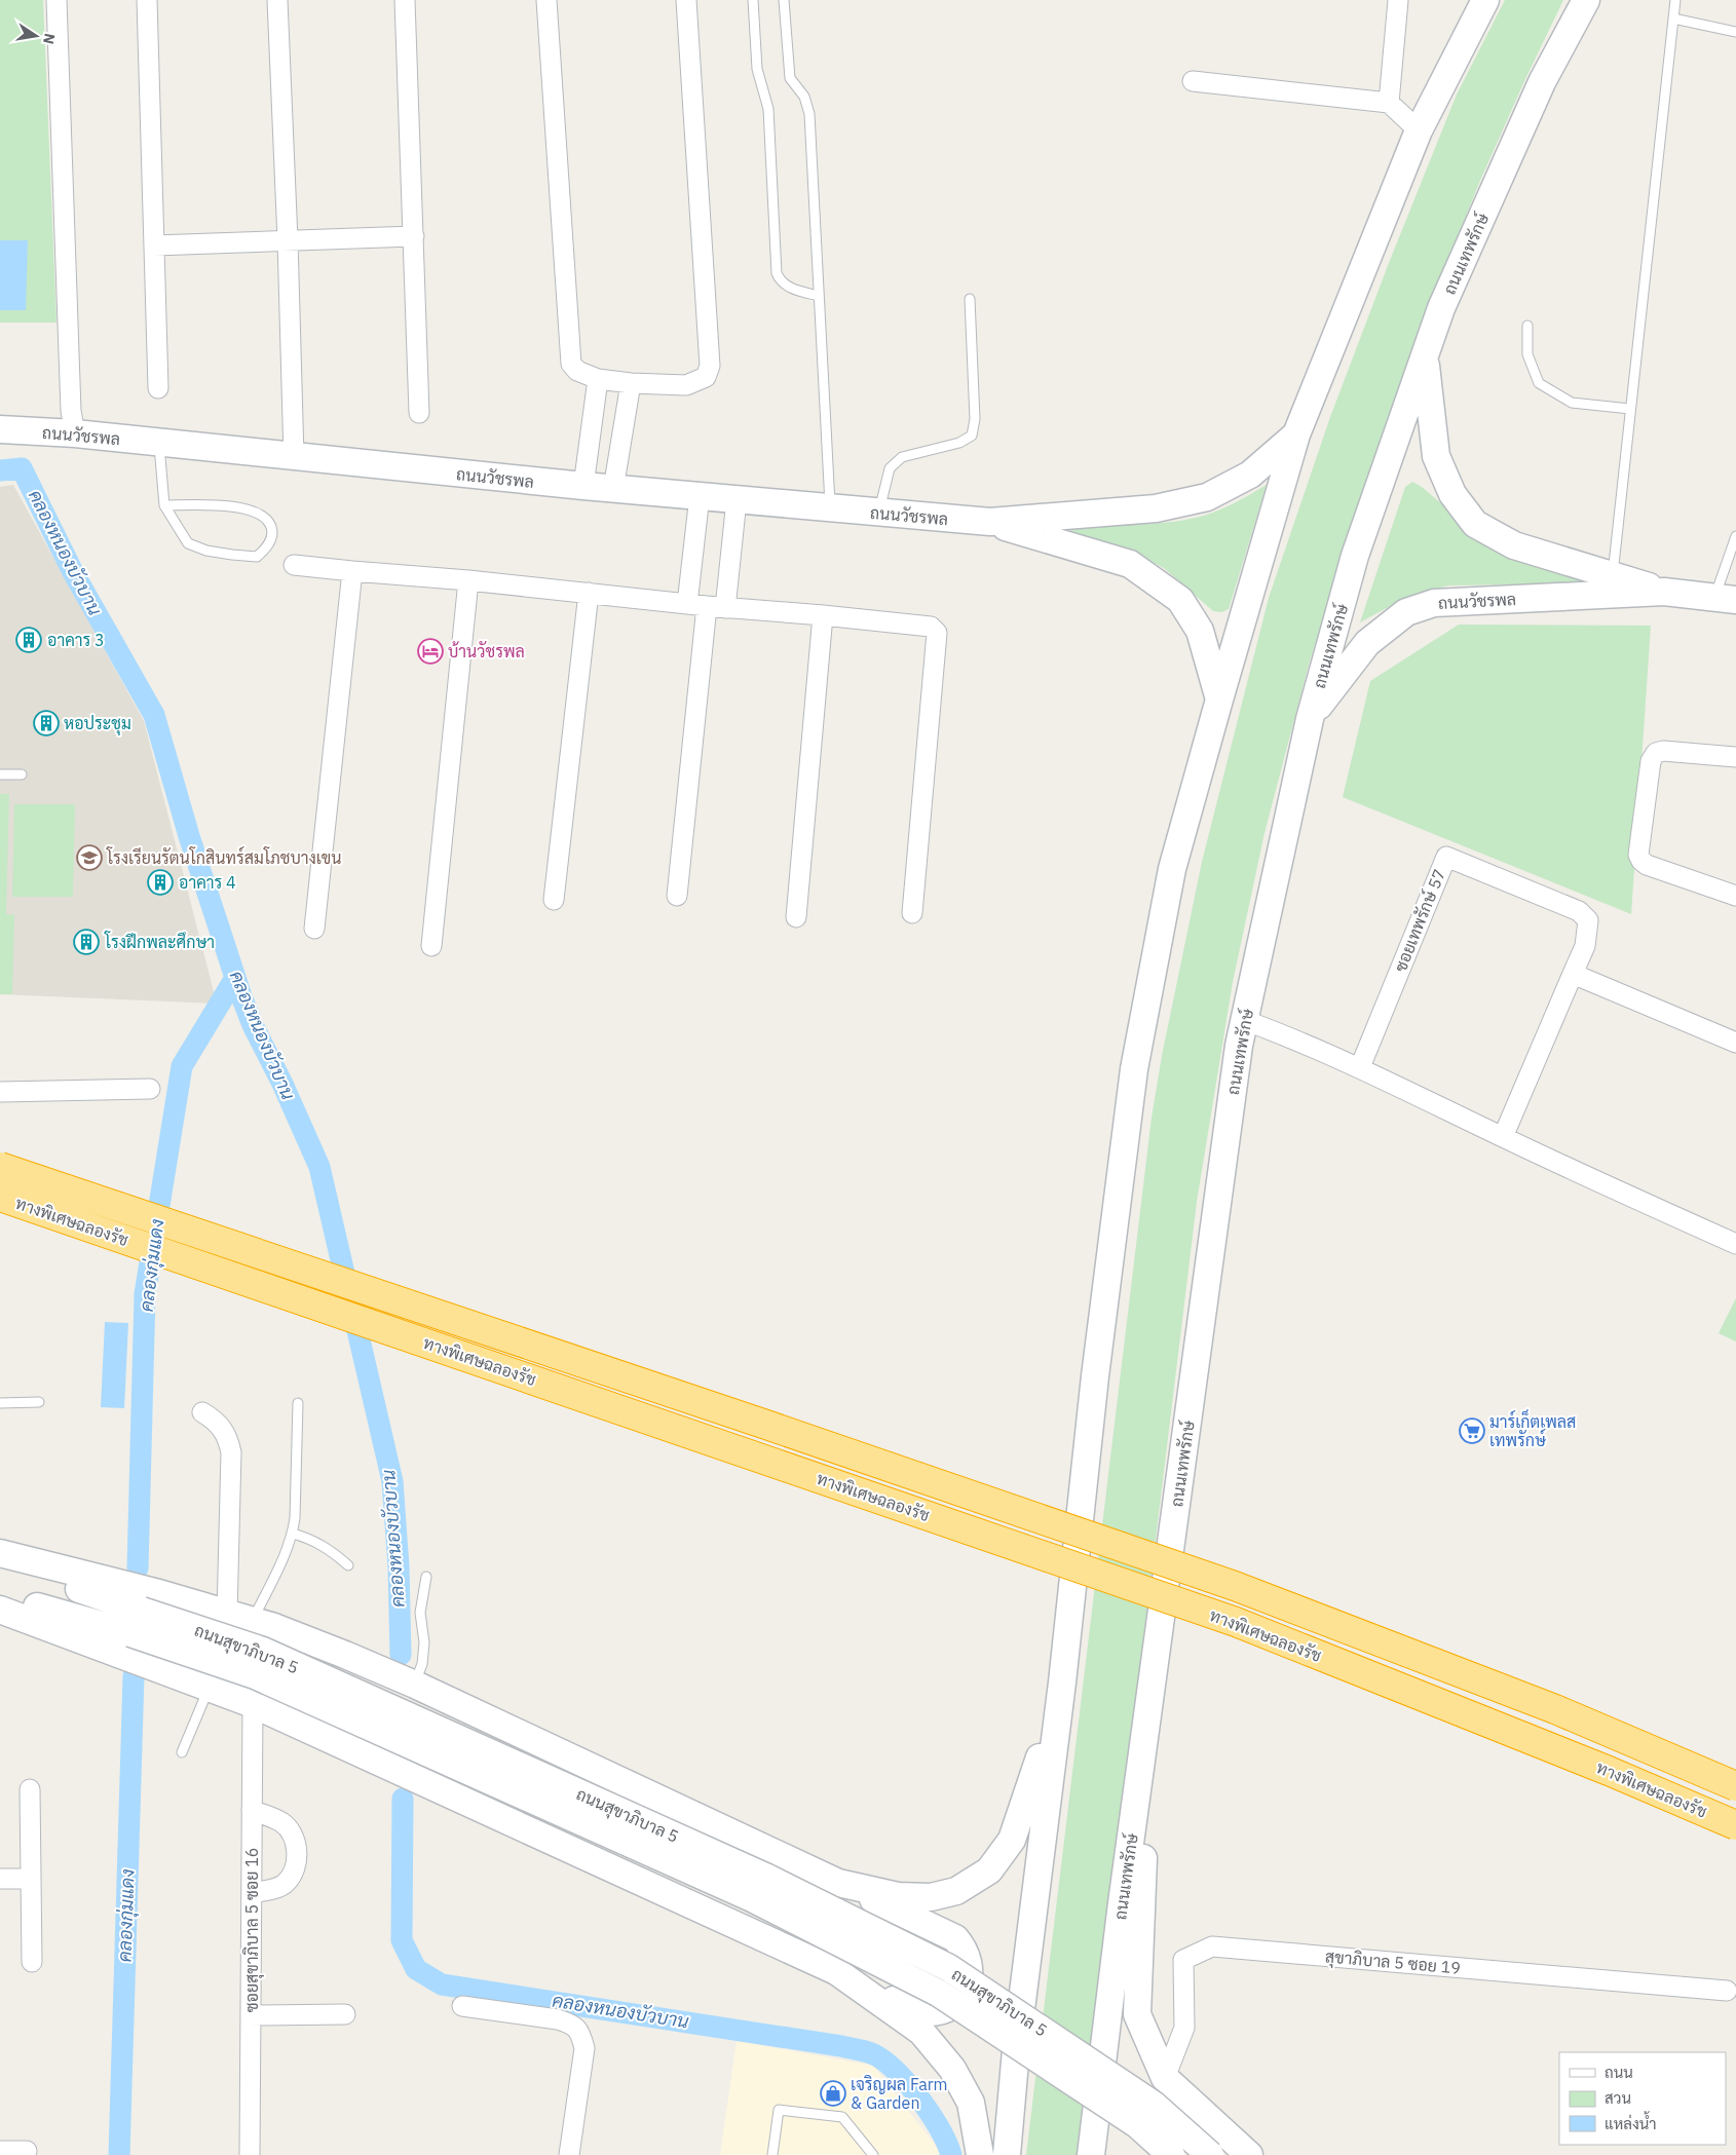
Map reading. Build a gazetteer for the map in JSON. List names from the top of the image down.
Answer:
{
  "streets": {
    "highway": ["ทางพิเศษฉลองรัช"],
    "main road": ["ถนนเทพรักษ์", "ถนนวัชรพล", "ถนนสุขาภิบาล 5"],
    "street": ["ซอยเทพรักษ์ 57", "ซอยสุขาภิบาล 5 ซอย 16", "สุขาภิบาล 5 ซอย 19"]
  },
  "crossings": [
    ["ถนนเทพรักษ์", "ถนนวัชรพล"]
  ],
  "water": ["คลองหนองบัวบาน", "คลองกุ่มแดง"],
  "places": {
    "building": [
      "อาคาร 3",
      "หอประชุม",
      "อาคาร 4",
      "โรงฝึกพละศึกษา"
    ],
    "hotel": ["บ้านวัชรพล"],
    "school or university": ["โรงเรียนรัตนโกสินทร์สมโภชบางเขน"],
    "supermarket": ["มาร์เก็ตเพลส เทพรักษ์"],
    "shop": ["เจริญผล Farm & Garden"]
  },
  "legend": ["ถนน", "สวน", "แหล่งน้ำ"],
  "north": "right"
}
